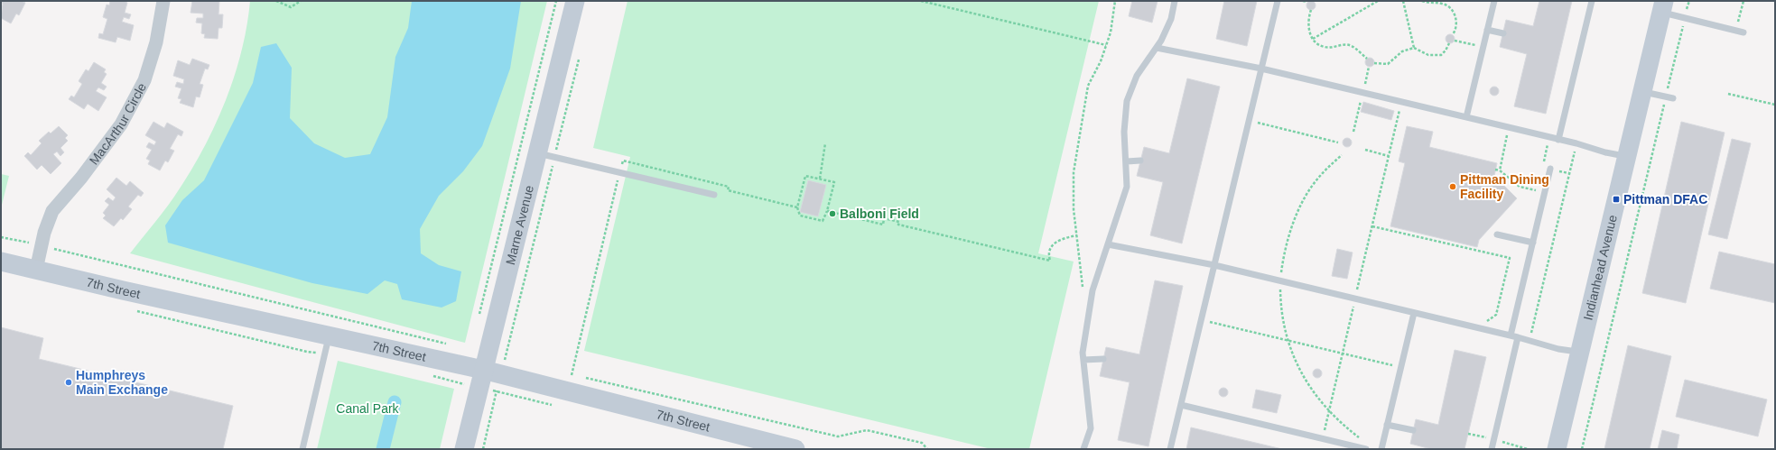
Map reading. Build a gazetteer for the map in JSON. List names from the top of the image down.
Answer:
{
  "streets": {
    "street": [
      "MacArthur Circle",
      "Marne Avenue",
      "Indianhead Avenue",
      "7th Street"
    ]
  },
  "crossings": [
    ["MacArthur Circle", "7th Street"],
    ["Marne Avenue", "7th Street"]
  ],
  "parks": ["Canal Park"],
  "places": {
    "other": ["Pittman Dining Facility", "Balboni Field", "Humphreys Main Exchange"],
    "transit": ["Pittman DFAC"]
  }
}
